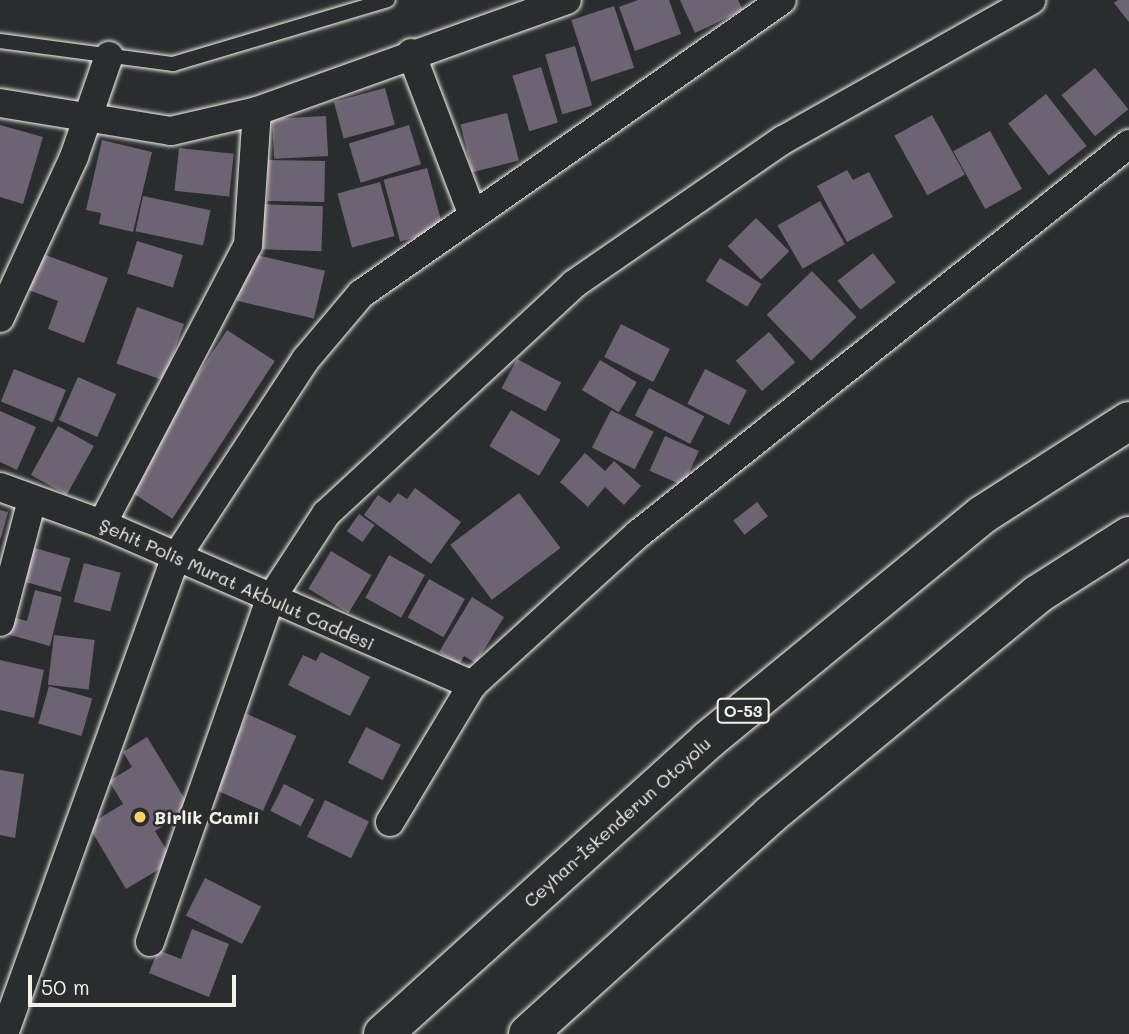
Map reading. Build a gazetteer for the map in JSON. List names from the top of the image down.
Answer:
{
  "streets": {
    "highway": ["O-53", "Ceyhan-İskenderun Otoyolu"],
    "street": ["Şehit Polis Murat Akbulut Caddesi"]
  },
  "places": ["Birlik Camii"],
  "scale_bar": "50 m"
}
